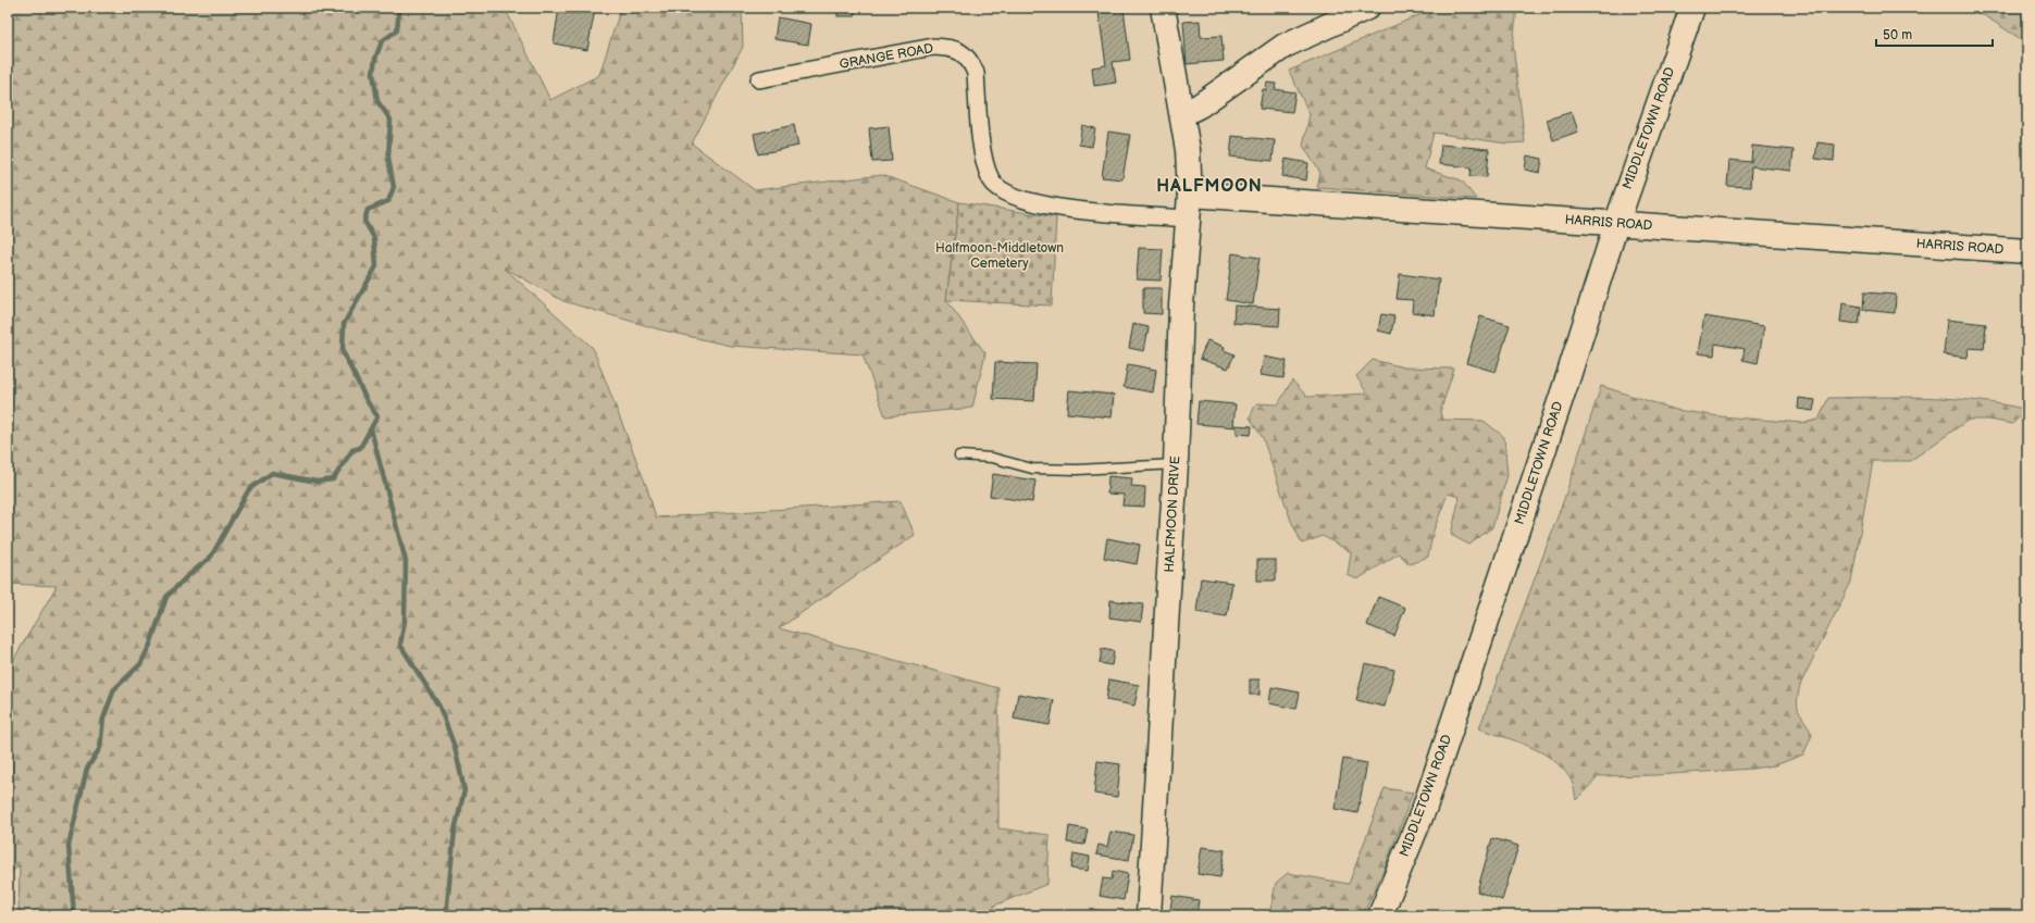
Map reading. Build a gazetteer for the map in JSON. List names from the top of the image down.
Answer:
{
  "streets": {
    "street": [
      "GRANGE ROAD",
      "MIDDLETOWN ROAD",
      "HARRIS ROAD",
      "HALFMOON DRIVE"
    ]
  },
  "crossings": [
    ["GRANGE ROAD", "HALFMOON DRIVE"],
    ["MIDDLETOWN ROAD", "HARRIS ROAD"],
    ["HARRIS ROAD", "HALFMOON DRIVE"]
  ],
  "districts": ["HALFMOON"],
  "parks": ["Halfmoon-Middletown Cemetery"],
  "scale_bar": "50 m"
}
